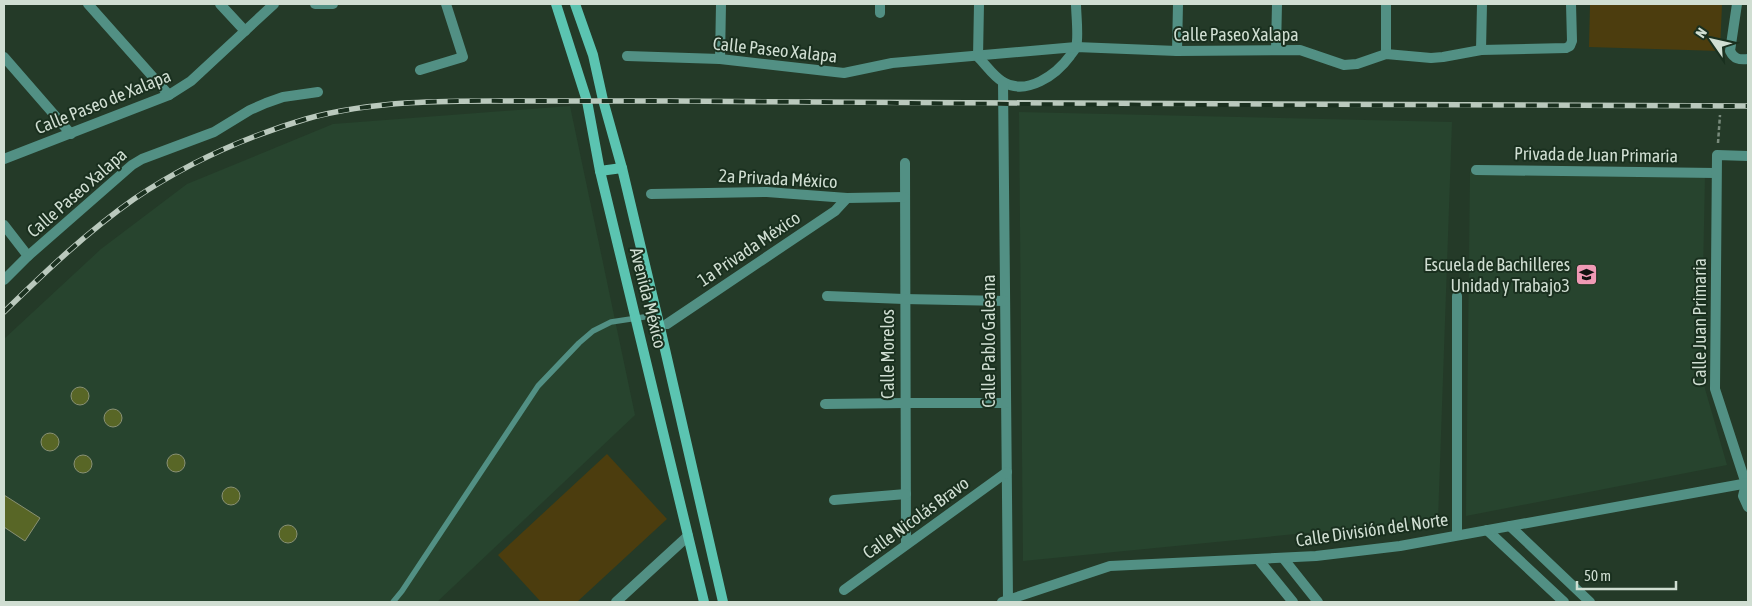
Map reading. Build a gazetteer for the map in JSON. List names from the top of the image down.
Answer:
{
  "streets": {
    "main road": ["Avenida México"],
    "street": [
      "Calle Paseo Xalapa",
      "Calle Paseo de Xalapa",
      "Privada de Juan Primaria",
      "2a Privada México",
      "1a Privada México",
      "Calle Juan Primaria",
      "Calle Pablo Galeana",
      "Calle Morelos",
      "Calle Nicolás Bravo",
      "Calle División del Norte"
    ]
  },
  "crossings": [
    ["Privada de Juan Primaria", "Calle Juan Primaria"],
    ["2a Privada México", "1a Privada México"],
    ["2a Privada México", "Calle Morelos"],
    ["Calle Juan Primaria", "Calle División del Norte"],
    ["Calle Pablo Galeana", "Calle Nicolás Bravo"],
    ["Calle Pablo Galeana", "Calle División del Norte"],
    ["Calle Morelos", "Calle Nicolás Bravo"]
  ],
  "places": {
    "school or university": ["Escuela de Bachilleres Unidad y Trabajo3"]
  },
  "scale_bar": "50 m",
  "north": "top left"
}
